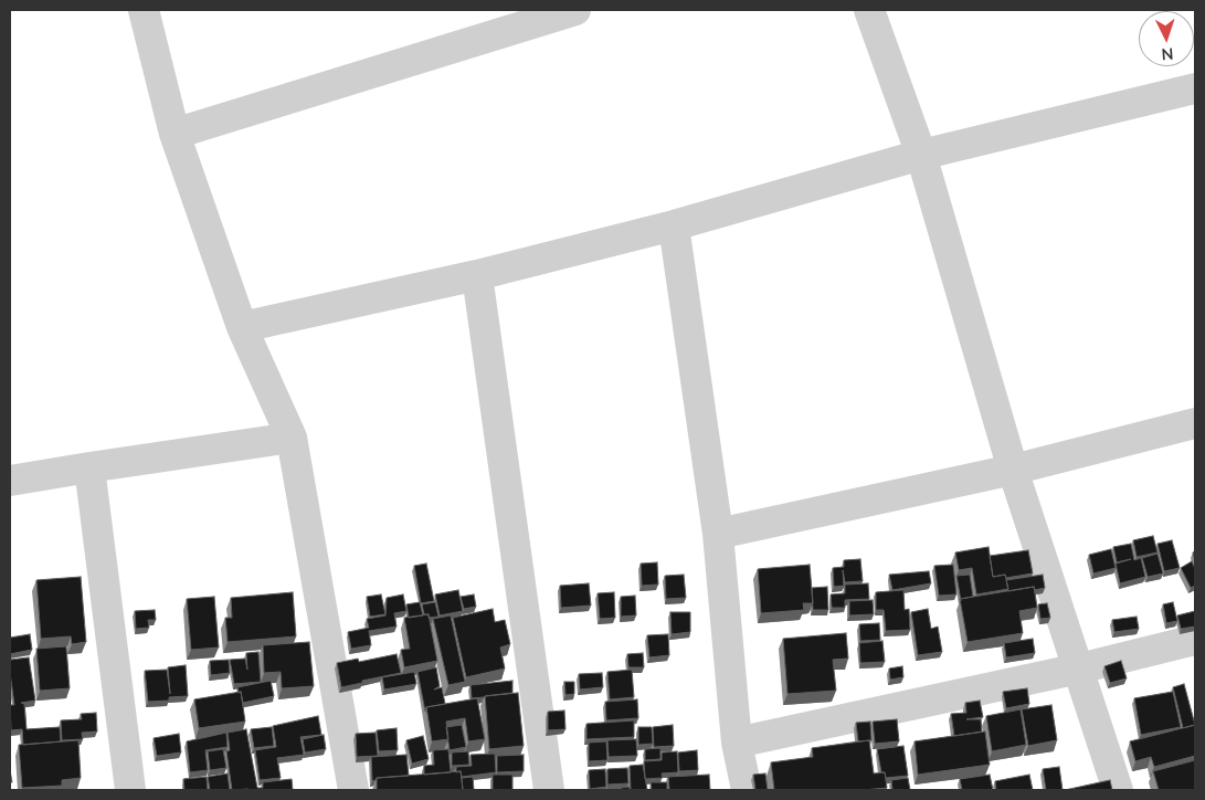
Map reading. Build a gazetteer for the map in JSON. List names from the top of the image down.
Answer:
{
  "north": "bottom"
}
